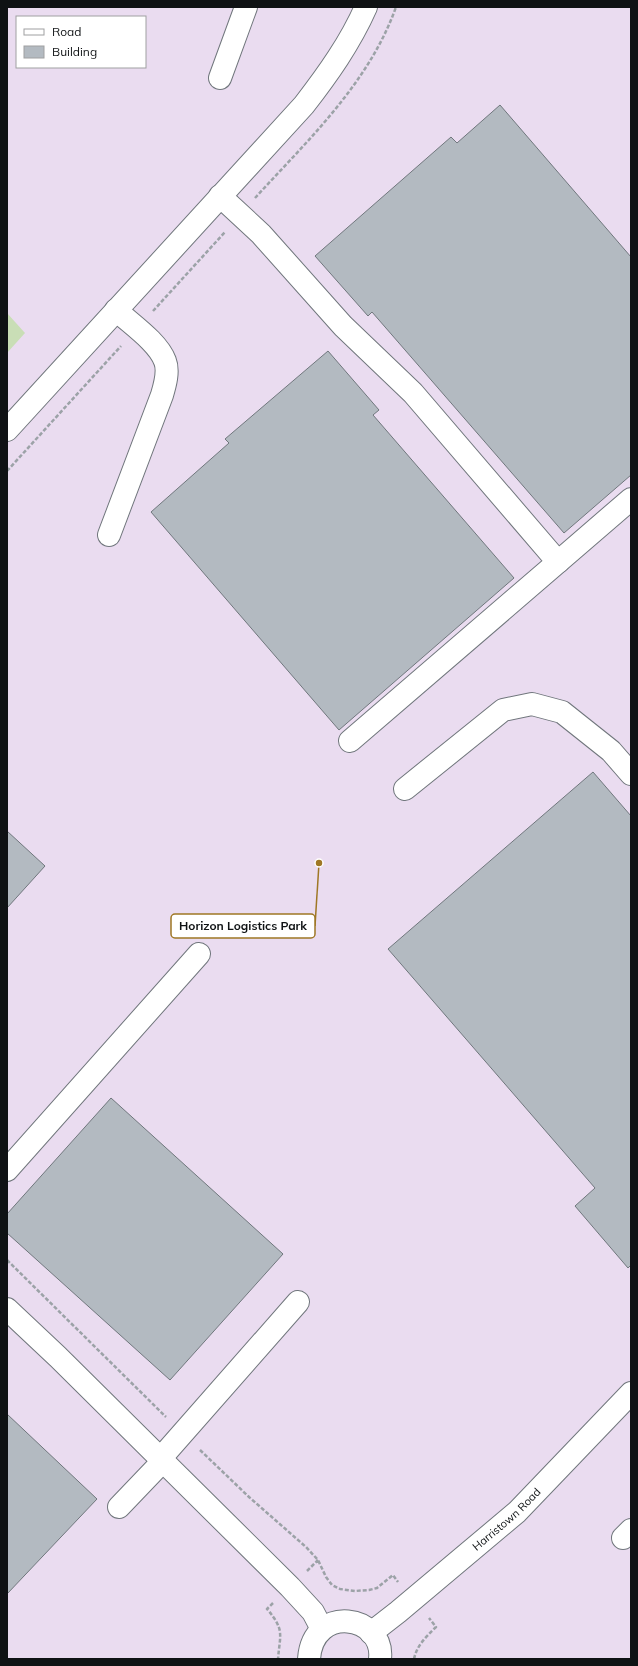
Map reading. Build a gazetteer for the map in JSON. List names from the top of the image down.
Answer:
{
  "streets": {
    "street": ["Harristown Road"]
  },
  "places": ["Horizon Logistics Park"],
  "legend": ["Road", "Building"]
}
